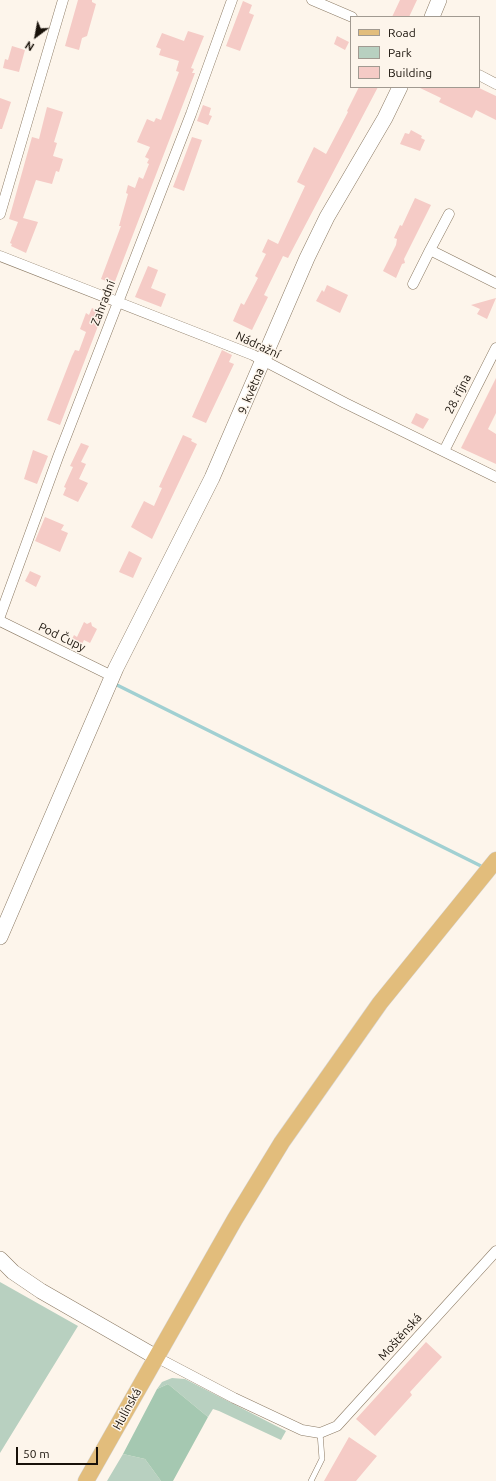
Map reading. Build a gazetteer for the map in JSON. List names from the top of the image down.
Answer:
{
  "streets": {
    "main road": ["Hulínská"],
    "street": [
      "Zahradní",
      "Nádražní",
      "9. května",
      "28. října",
      "Pod Čupy",
      "Moštěnská"
    ]
  },
  "crossings": [
    ["Zahradní", "Nádražní"],
    ["Nádražní", "9. května"],
    ["Nádražní", "28. října"],
    ["9. května", "Pod Čupy"]
  ],
  "legend": ["Road", "Park", "Building"],
  "scale_bar": "50 m",
  "north": "bottom left"
}
